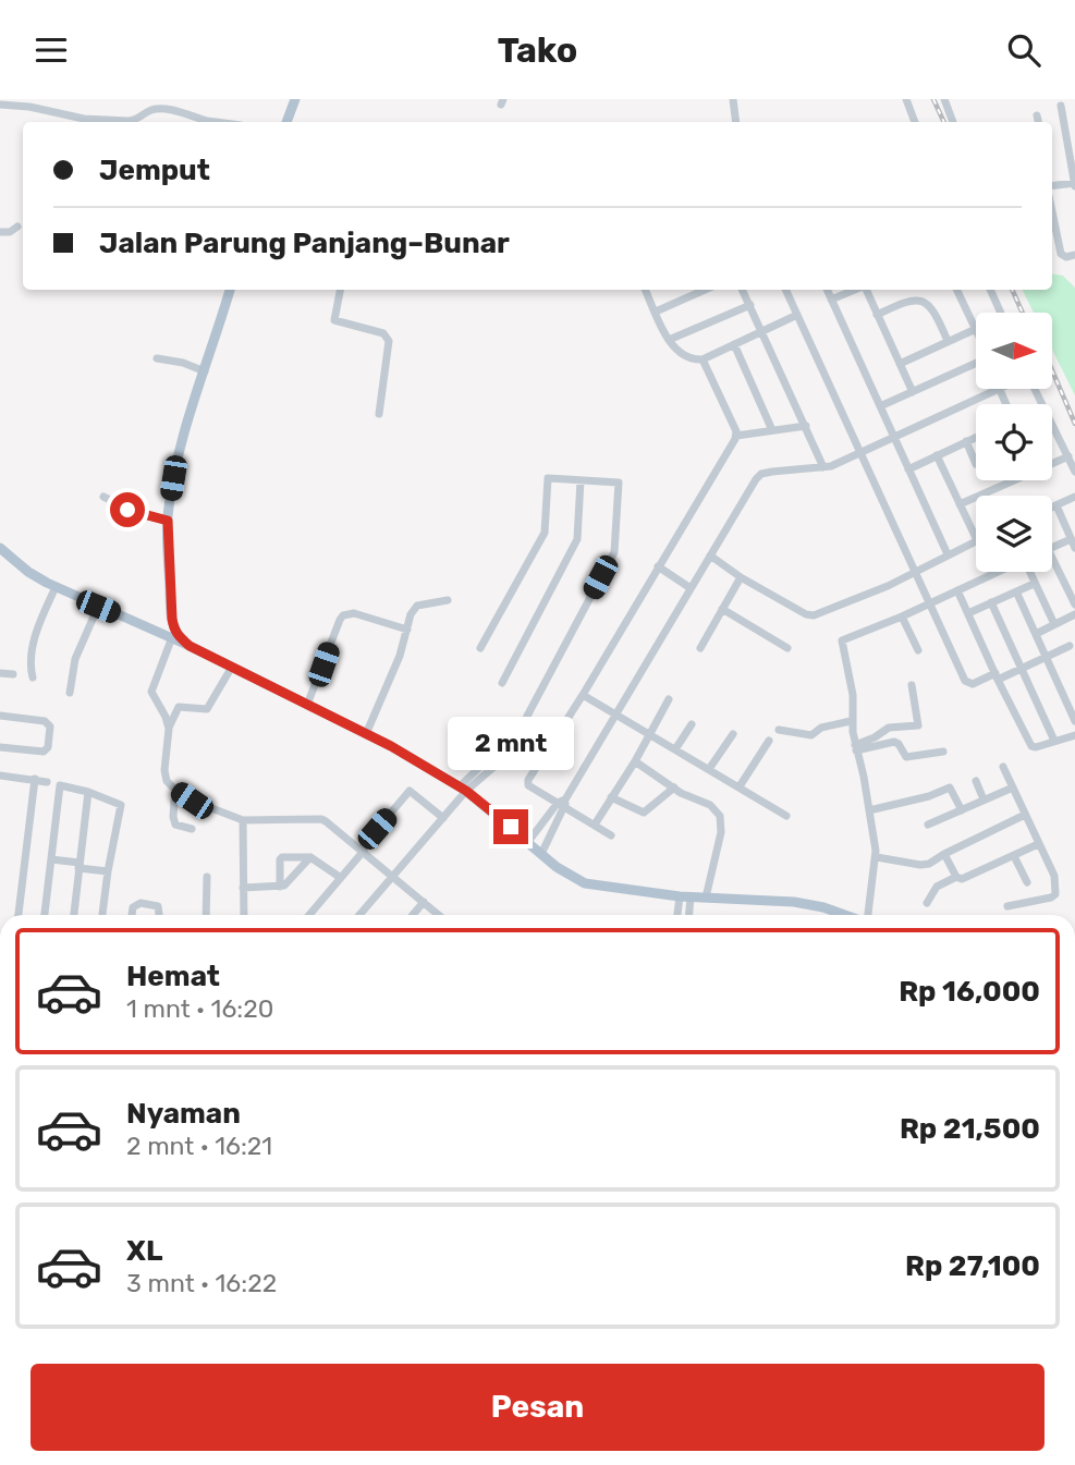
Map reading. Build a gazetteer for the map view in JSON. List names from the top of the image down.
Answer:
{
  "north": "right",
  "page": {
    "header": "Tako",
    "banner": ["Jemput", "Jalan Parung Panjang–Bunar"],
    "bubble": "2 mnt",
    "list": [
      {
        "name": "Hemat",
        "note": "1 mnt · 16:20",
        "value": "Rp 16,000"
      },
      {
        "name": "Nyaman",
        "note": "2 mnt · 16:21",
        "value": "Rp 21,500"
      },
      {
        "name": "XL",
        "note": "3 mnt · 16:22",
        "value": "Rp 27,100"
      }
    ],
    "buttons": "Pesan"
  }
}
